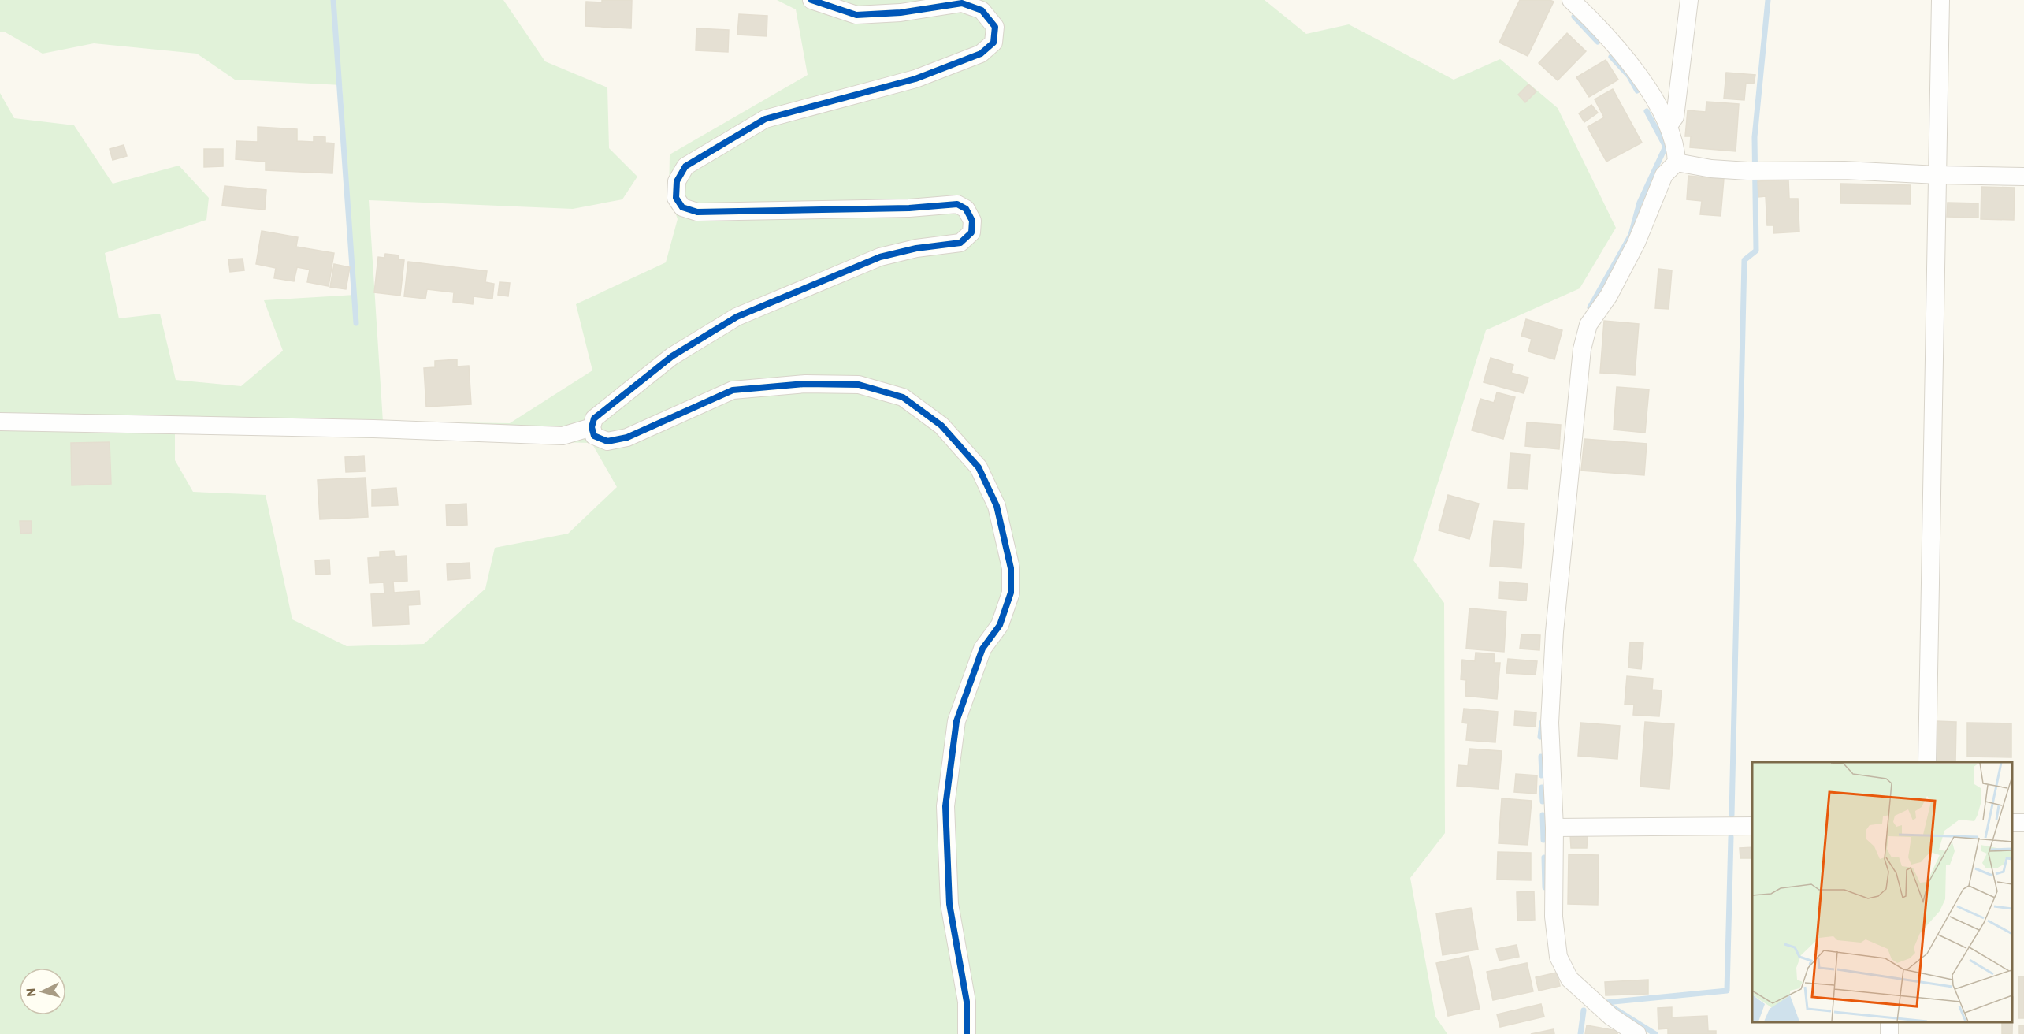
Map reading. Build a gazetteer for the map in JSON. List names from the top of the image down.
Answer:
{
  "north": "left"
}
